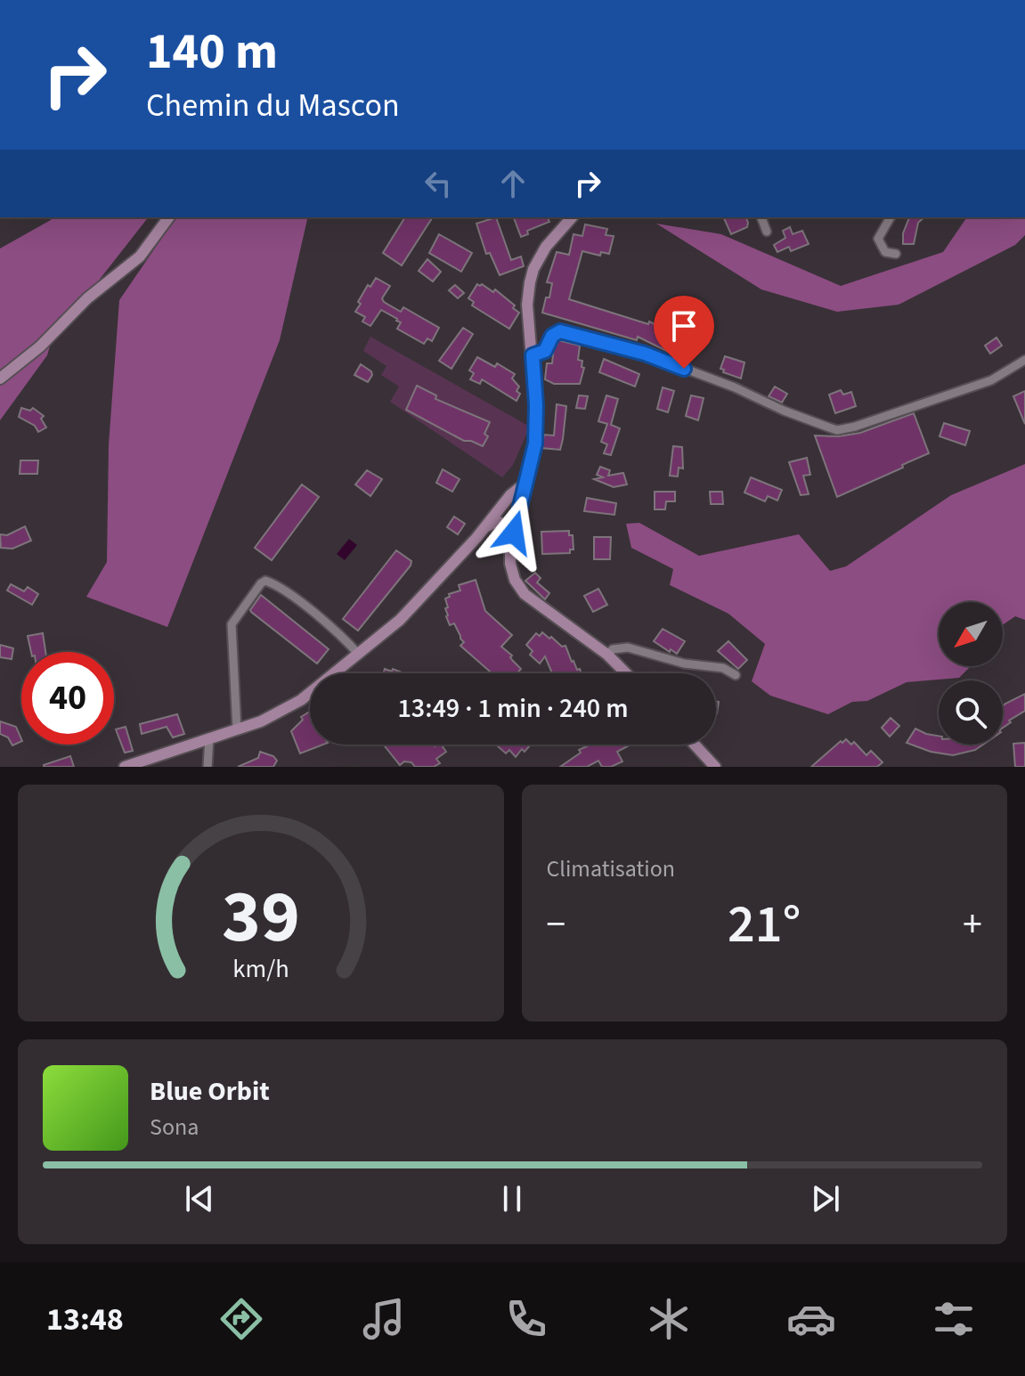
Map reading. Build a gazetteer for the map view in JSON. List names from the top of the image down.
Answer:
{
  "north": "bottom left",
  "page": {
    "turn": ["140 m", "Chemin du Mascon"],
    "limit": "40",
    "trip": "13:49 · 1 min · 240 m",
    "tile": "Climatisation",
    "heat": ["−", "21°", "+"],
    "song": ["Blue Orbit", "Sona"],
    "tabs": "13:48",
    "gauge": ["39", "km/h"]
  }
}
